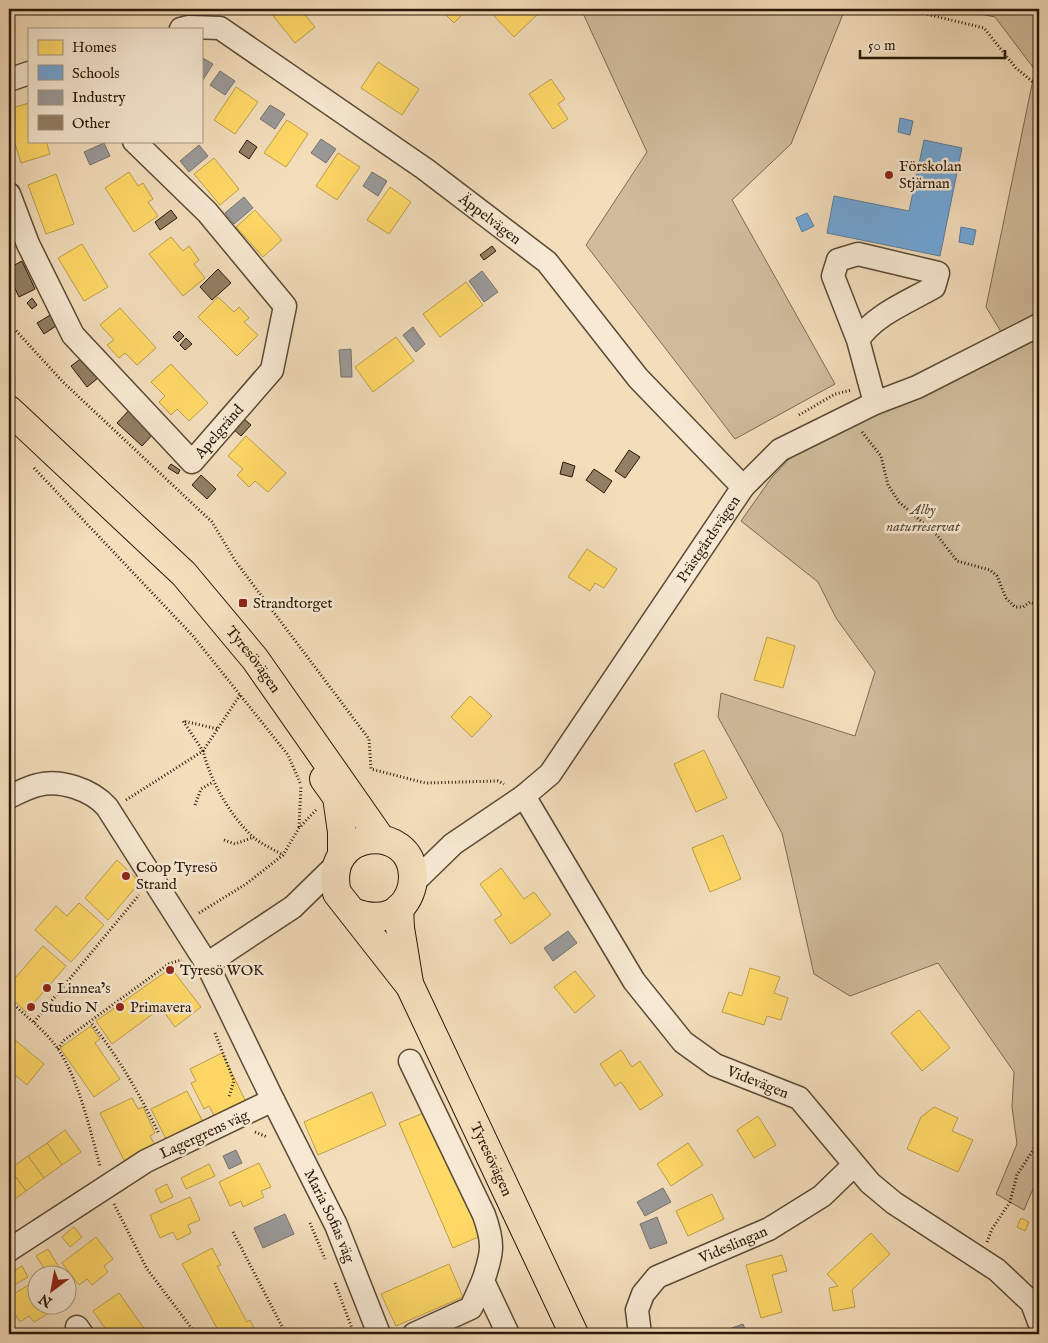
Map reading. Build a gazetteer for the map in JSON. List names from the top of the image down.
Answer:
{
  "streets": {
    "main road": ["Tyresövägen"],
    "street": [
      "Äppelvägen",
      "Apelgränd",
      "Prästgårdsvägen",
      "Videvägen",
      "Lagergrens väg",
      "Maria Sofias väg",
      "Videslingan"
    ]
  },
  "crossings": [
    ["Äppelvägen", "Prästgårdsvägen"],
    ["Prästgårdsvägen", "Tyresövägen"],
    ["Prästgårdsvägen", "Videvägen"],
    ["Videvägen", "Videslingan"],
    ["Lagergrens väg", "Maria Sofias väg"]
  ],
  "parks": ["Alby naturreservat"],
  "places": {
    "other": [
      "Förskolan Stjärnan",
      "Coop Tyresö Strand",
      "Tyresö WOK",
      "Linnea’s",
      "Studio N",
      "Primavera"
    ],
    "transit": ["Strandtorget"]
  },
  "legend": [
    "Homes",
    "Schools",
    "Industry",
    "Other"
  ],
  "scale_bar": "50 m",
  "north": "bottom left"
}
